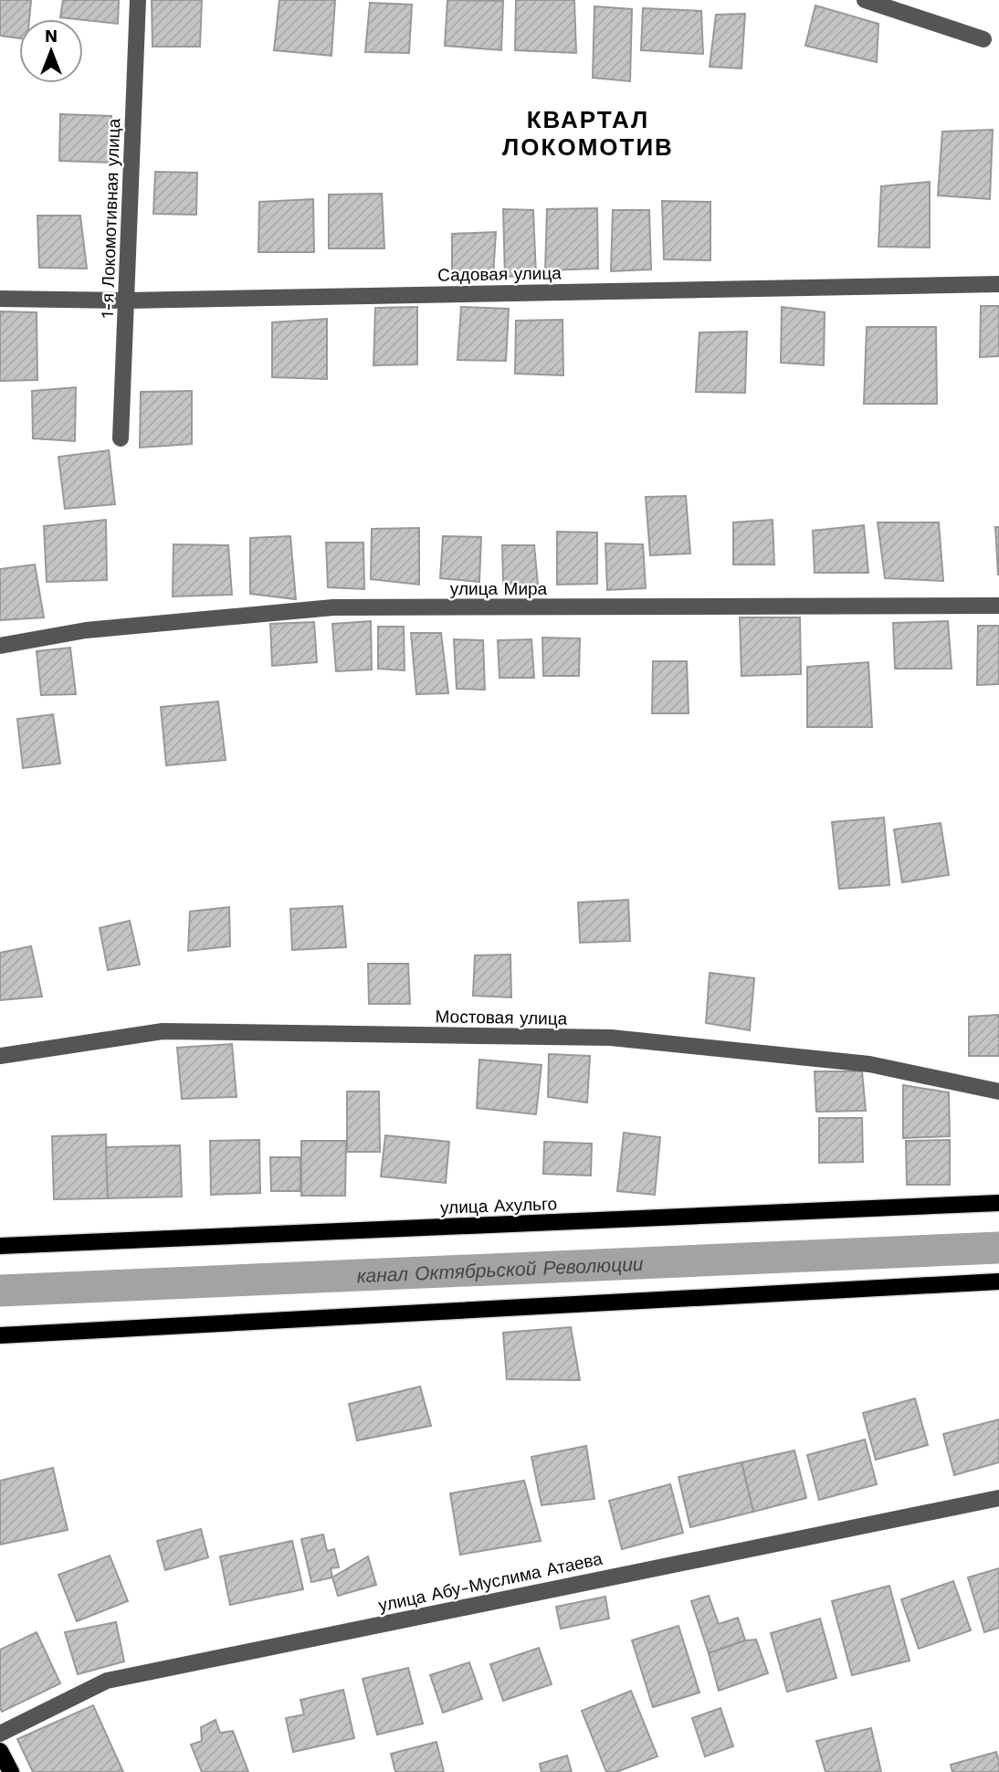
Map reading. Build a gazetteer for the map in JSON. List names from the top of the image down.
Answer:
{
  "streets": {
    "main road": ["улица Ахульго"],
    "street": [
      "1-я Локомотивная улица",
      "Садовая улица",
      "улица Мира",
      "Мостовая улица",
      "улица Абу-Муслима Атаева"
    ]
  },
  "crossings": [
    ["1-я Локомотивная улица", "Садовая улица"]
  ],
  "districts": ["КВАРТАЛ ЛОКОМОТИВ"],
  "water": ["канал Октябрьской Революции"],
  "north": "top"
}
